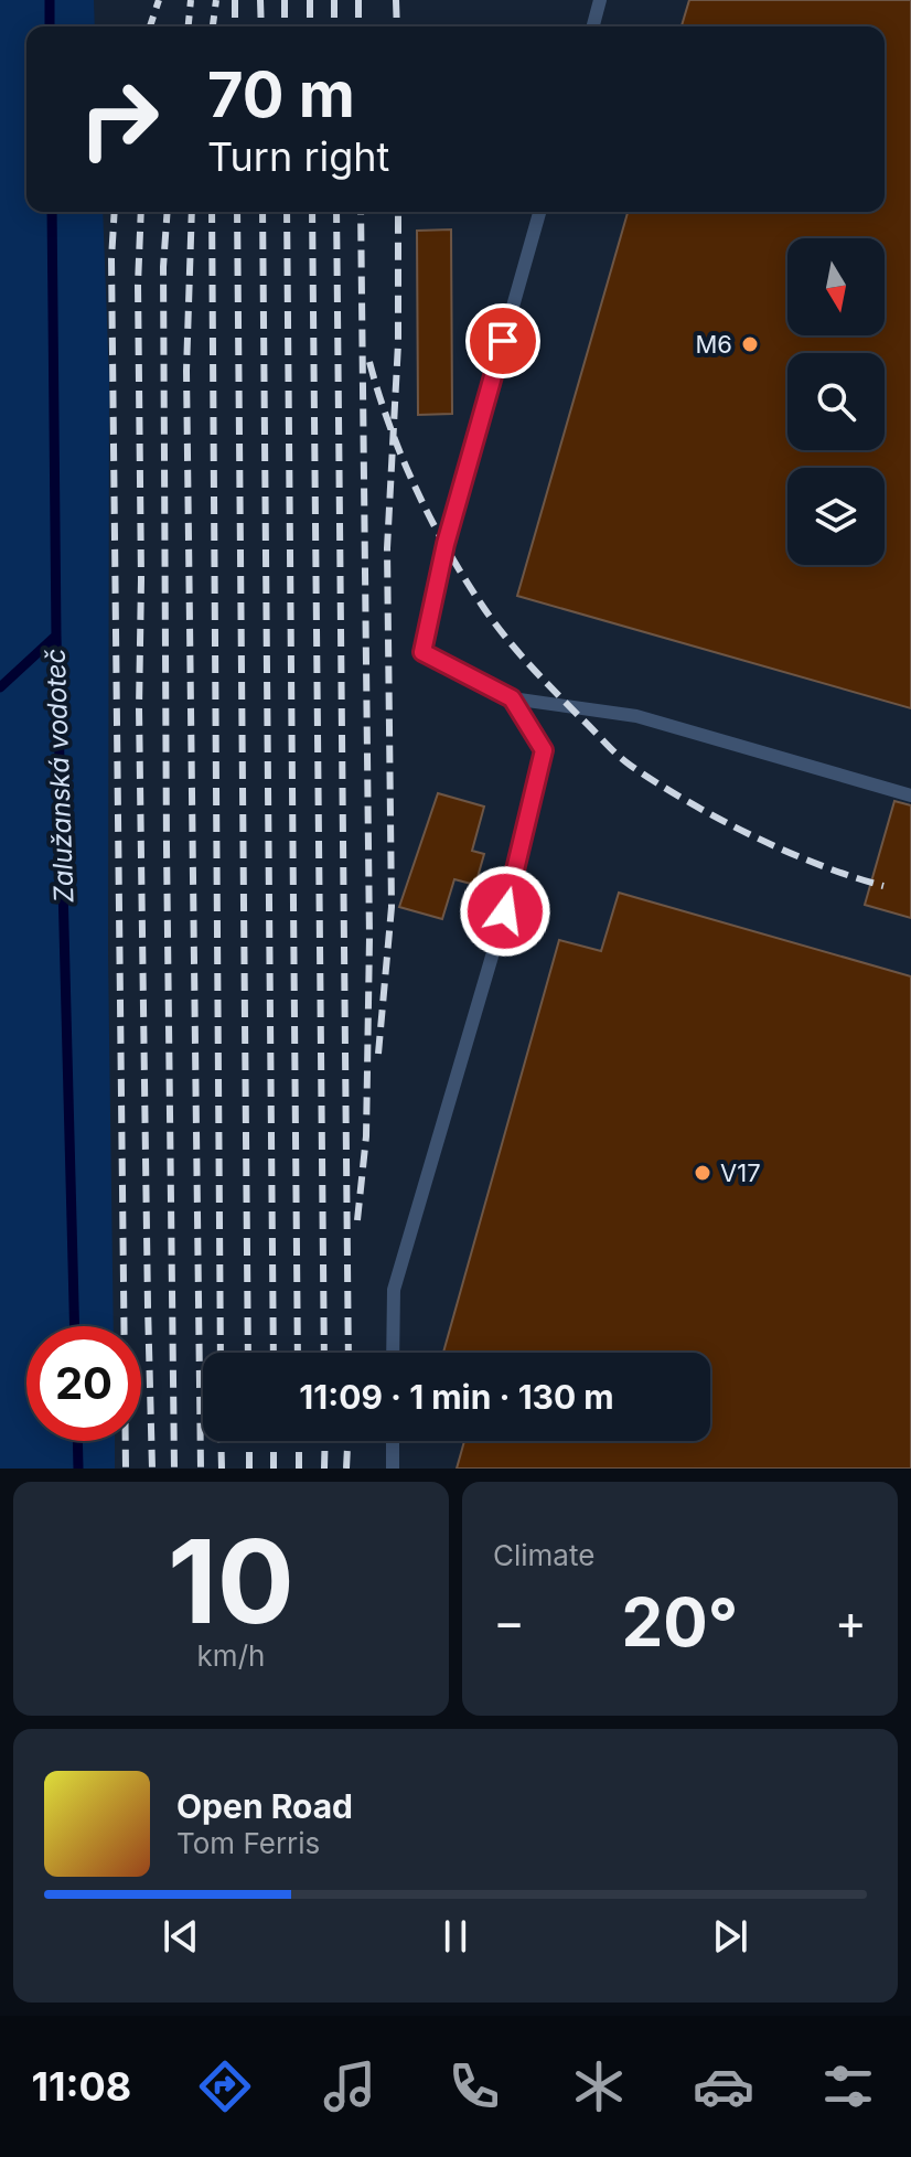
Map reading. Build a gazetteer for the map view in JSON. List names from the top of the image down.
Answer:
{
  "water": ["Zalužanská vodoteč"],
  "places": ["M6", "V17"],
  "north": "bottom",
  "page": {
    "turn": ["70 m", "Turn right"],
    "limit": "20",
    "trip": "11:09 · 1 min · 130 m",
    "tile": [
      ["10", "km/h"],
      "Climate"
    ],
    "heat": ["−", "20°", "+"],
    "song": ["Open Road", "Tom Ferris"],
    "tabs": "11:08"
  }
}
